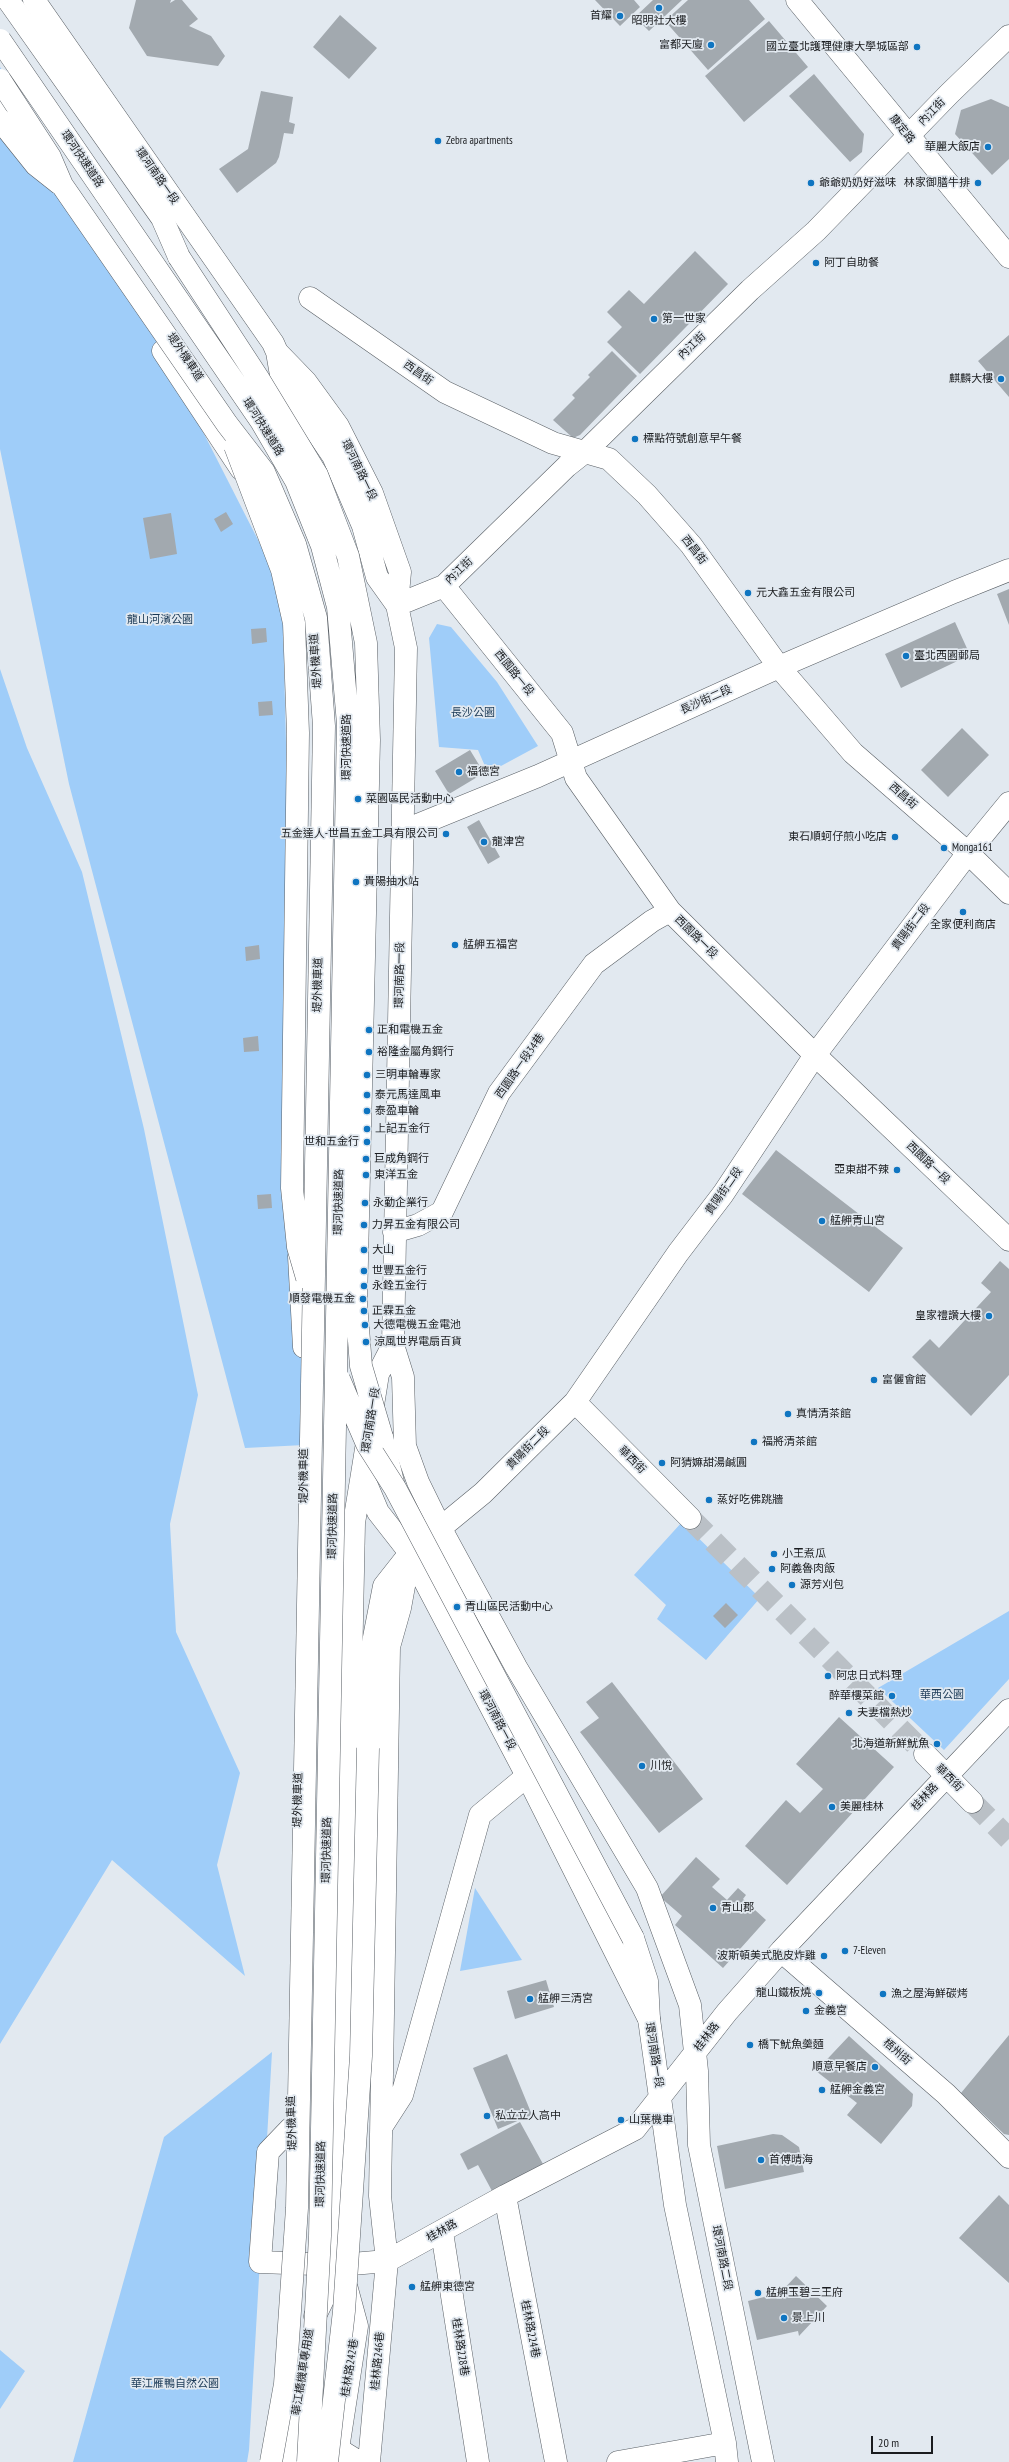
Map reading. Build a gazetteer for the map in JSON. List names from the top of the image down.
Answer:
{
  "streets": {
    "main road": [
      "內江街",
      "康定路",
      "環河快速道路",
      "環河南路一段",
      "堤外機車道",
      "西昌街",
      "西園路一段",
      "長沙街二段",
      "貴陽街二段",
      "西園路一段34巷",
      "華西街",
      "桂林路",
      "梧州街",
      "環河南路二段",
      "桂林路224巷",
      "桂林路228巷",
      "桂林路246巷",
      "桂林路242巷",
      "華江橋機車專用道"
    ]
  },
  "crossings": [
    ["內江街", "康定路"],
    ["內江街", "環河南路一段"],
    ["內江街", "西昌街"],
    ["內江街", "西園路一段"],
    ["環河南路一段", "長沙街二段"],
    ["環河南路一段", "貴陽街二段"],
    ["環河南路一段", "西園路一段34巷"],
    ["環河南路一段", "桂林路"],
    ["環河南路一段", "環河南路二段"],
    ["環河南路一段", "桂林路246巷"],
    ["堤外機車道", "桂林路"],
    ["西昌街", "長沙街二段"],
    ["西昌街", "貴陽街二段"],
    ["西園路一段", "長沙街二段"],
    ["西園路一段", "貴陽街二段"],
    ["西園路一段", "西園路一段34巷"],
    ["貴陽街二段", "華西街"],
    ["貴陽街二段", "桂林路246巷"],
    ["華西街", "桂林路"],
    ["桂林路", "梧州街"],
    ["桂林路", "環河南路二段"],
    ["桂林路", "桂林路224巷"],
    ["桂林路", "桂林路228巷"],
    ["桂林路", "桂林路246巷"],
    ["桂林路", "桂林路242巷"],
    ["桂林路", "華江橋機車專用道"],
    ["桂林路242巷", "華江橋機車專用道"]
  ],
  "parks": [
    "龍山河濱公園",
    "長沙公園",
    "華西公園",
    "華江雁鴨自然公園"
  ],
  "places": [
    "昭明社大樓",
    "首耀",
    "富都天廈",
    "國立臺北護理健康大學城區部",
    "Zebra apartments",
    "華麗大飯店",
    "爺爺奶奶好滋味",
    "林家御膳牛排",
    "阿丁自助餐",
    "第一世家",
    "麒麟大樓",
    "標點符號創意早午餐",
    "元大鑫五金有限公司",
    "臺北西園郵局",
    "福德宮",
    "菜園區民活動中心",
    "五金達人-世昌五金工具有限公司",
    "東石順蚵仔煎小吃店",
    "龍津宮",
    "Monga161",
    "貴陽抽水站",
    "全家便利商店",
    "艋舺五福宮",
    "正和電機五金",
    "裕隆金屬角鋼行",
    "三明車輪專家",
    "泰元馬達風車",
    "泰盈車輪",
    "上記五金行",
    "世和五金行",
    "巨成角鋼行",
    "亞東甜不辣",
    "東洋五金",
    "永勤企業行",
    "艋舺青山宮",
    "力昇五金有限公司",
    "大山",
    "世豐五金行",
    "永銓五金行",
    "順發電機五金",
    "正霖五金",
    "皇家禮讚大樓",
    "大德電機五金電池",
    "涼風世界電扇百貨",
    "富儷會館",
    "真情清茶館",
    "福將清茶館",
    "阿猜嫲甜湯鹹圓",
    "蒸好吃佛跳牆",
    "小王煮瓜",
    "阿義魯肉飯",
    "源芳刈包",
    "青山區民活動中心",
    "阿忠日式料理",
    "醉華樓菜館",
    "夫妻檔熱炒",
    "北海道新鮮魷魚",
    "川悅",
    "美麗桂林",
    "青山郡",
    "7-Eleven",
    "波斯頓美式脆皮炸雞",
    "龍山鐵板燒",
    "漁之屋海鮮碳烤",
    "艋舺三清宮",
    "金義宮",
    "橋下魷魚羹麵",
    "順意早餐店",
    "艋舺金義宮",
    "私立立人高中",
    "山葉機車",
    "首傅晴海",
    "艋舺東德宮",
    "艋舺玉碧三王府",
    "景上川"
  ],
  "scale_bar": "20 m"
}
